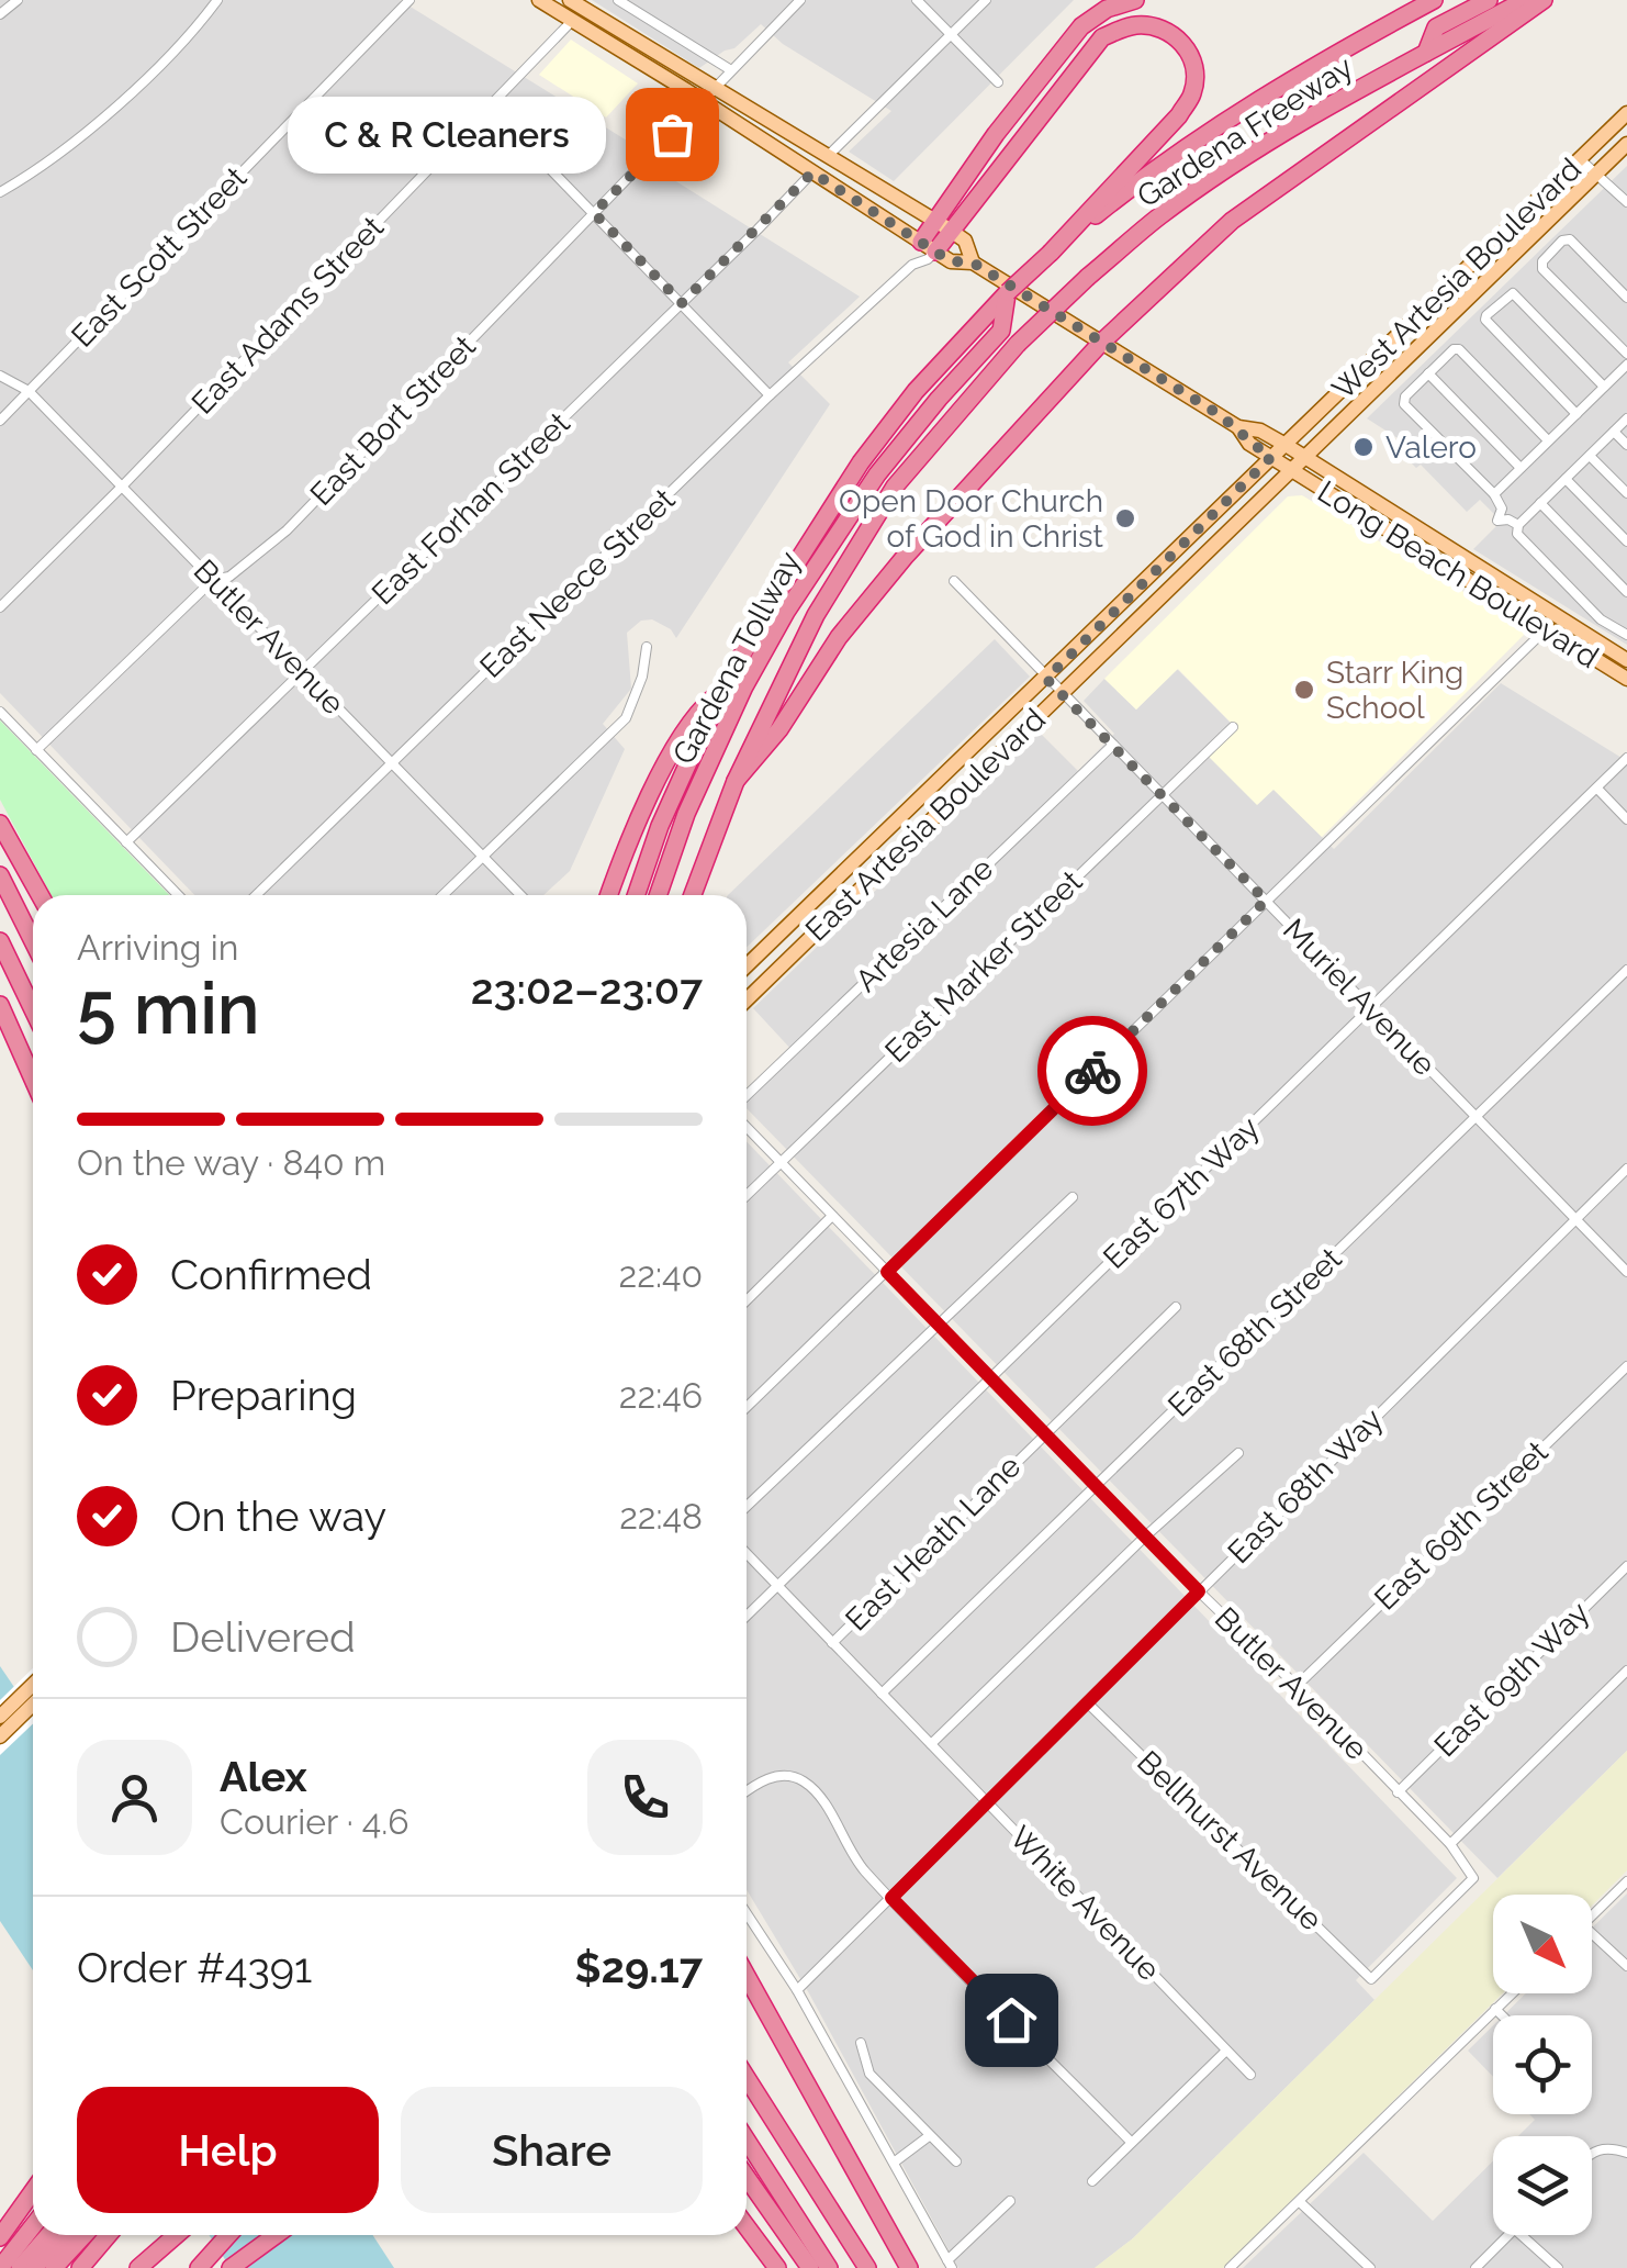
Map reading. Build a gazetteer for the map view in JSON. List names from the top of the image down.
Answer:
{
  "streets": {
    "highway": ["Gardena Freeway", "Gardena Tollway"],
    "main road": ["West Artesia Boulevard", "Long Beach Boulevard", "East Artesia Boulevard"],
    "street": [
      "East Scott Street",
      "East Adams Street",
      "East Bort Street",
      "East Forhan Street",
      "East Neece Street",
      "Butler Avenue",
      "Artesia Lane",
      "East Marker Street",
      "Muriel Avenue",
      "East 67th Way",
      "East 68th Street",
      "East 68th Way",
      "East 69th Street",
      "East Heath Lane",
      "East 69th Way",
      "Bellhurst Avenue",
      "White Avenue"
    ]
  },
  "crossings": [
    ["Gardena Freeway", "Gardena Tollway"],
    ["East Scott Street", "Butler Avenue"],
    ["West Artesia Boulevard", "Long Beach Boulevard"],
    ["West Artesia Boulevard", "East Artesia Boulevard"],
    ["East Adams Street", "Long Beach Boulevard"],
    ["East Adams Street", "Butler Avenue"],
    ["East Bort Street", "Long Beach Boulevard"],
    ["East Bort Street", "Butler Avenue"],
    ["East Forhan Street", "Long Beach Boulevard"],
    ["East Forhan Street", "Butler Avenue"],
    ["Long Beach Boulevard", "East Neece Street"],
    ["Long Beach Boulevard", "East Artesia Boulevard"],
    ["East Neece Street", "Butler Avenue"],
    ["Butler Avenue", "East Marker Street"],
    ["Butler Avenue", "East 67th Way"],
    ["Butler Avenue", "East 68th Street"],
    ["Butler Avenue", "East 68th Way"],
    ["Butler Avenue", "East 69th Street"],
    ["Butler Avenue", "East Heath Lane"],
    ["Butler Avenue", "East 69th Way"],
    ["Butler Avenue", "Bellhurst Avenue"],
    ["East Artesia Boulevard", "Muriel Avenue"],
    ["Artesia Lane", "Muriel Avenue"],
    ["East Marker Street", "Muriel Avenue"],
    ["Muriel Avenue", "East 67th Way"],
    ["Muriel Avenue", "East 68th Street"],
    ["Muriel Avenue", "East 68th Way"],
    ["East 67th Way", "White Avenue"],
    ["East 68th Street", "White Avenue"],
    ["East 68th Way", "Bellhurst Avenue"],
    ["East 68th Way", "White Avenue"],
    ["East Heath Lane", "White Avenue"]
  ],
  "places": [
    "C & R Cleaners",
    "Valero",
    "Open Door Church of God in Christ",
    "Starr King School"
  ],
  "north": "bottom right",
  "page": {
    "bubble": "C & R Cleaners",
    "heading": ["5 min", "Arriving in", "23:02–23:07"],
    "panel": [
      "Alex",
      "Courier · 4.6",
      "Order #4391",
      "$29.17"
    ],
    "bar": "On the way · 840 m",
    "list": [
      ["Confirmed", "22:40"],
      ["Preparing", "22:46"],
      ["On the way", "22:48"],
      "Delivered"
    ],
    "buttons": ["Help", "Share"]
  }
}
